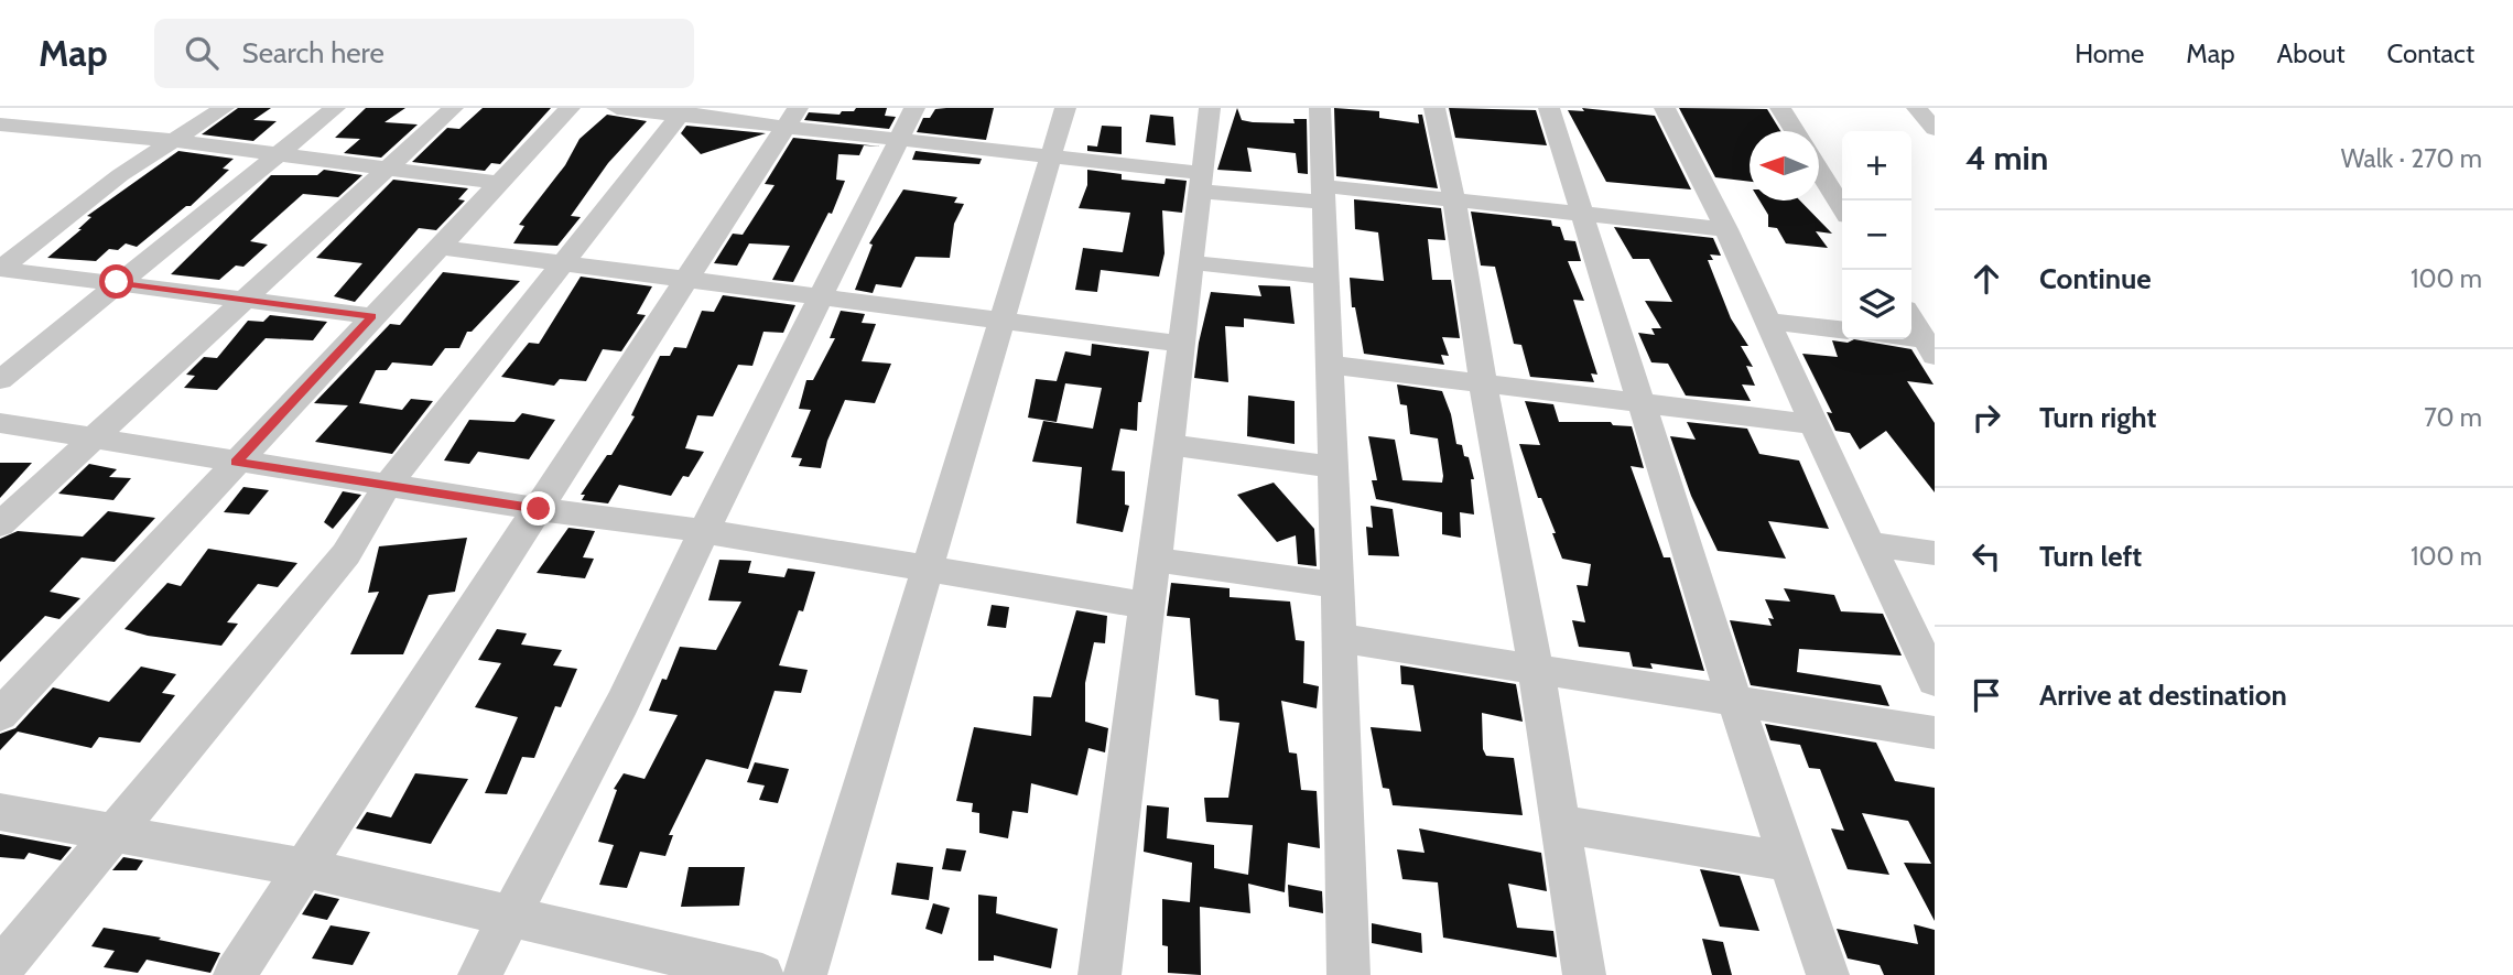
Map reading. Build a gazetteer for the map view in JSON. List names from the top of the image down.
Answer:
{
  "north": "left",
  "page": {
    "header": "Map",
    "search": "Search here",
    "nav": [
      "Home",
      "Map",
      "About",
      "Contact"
    ],
    "heading": ["4 min", "Walk · 270 m"],
    "map_buttons": ["+", "−"],
    "list": [
      ["Continue", "100 m"],
      ["Turn right", "70 m"],
      ["Turn left", "100 m"],
      "Arrive at destination"
    ]
  }
}
